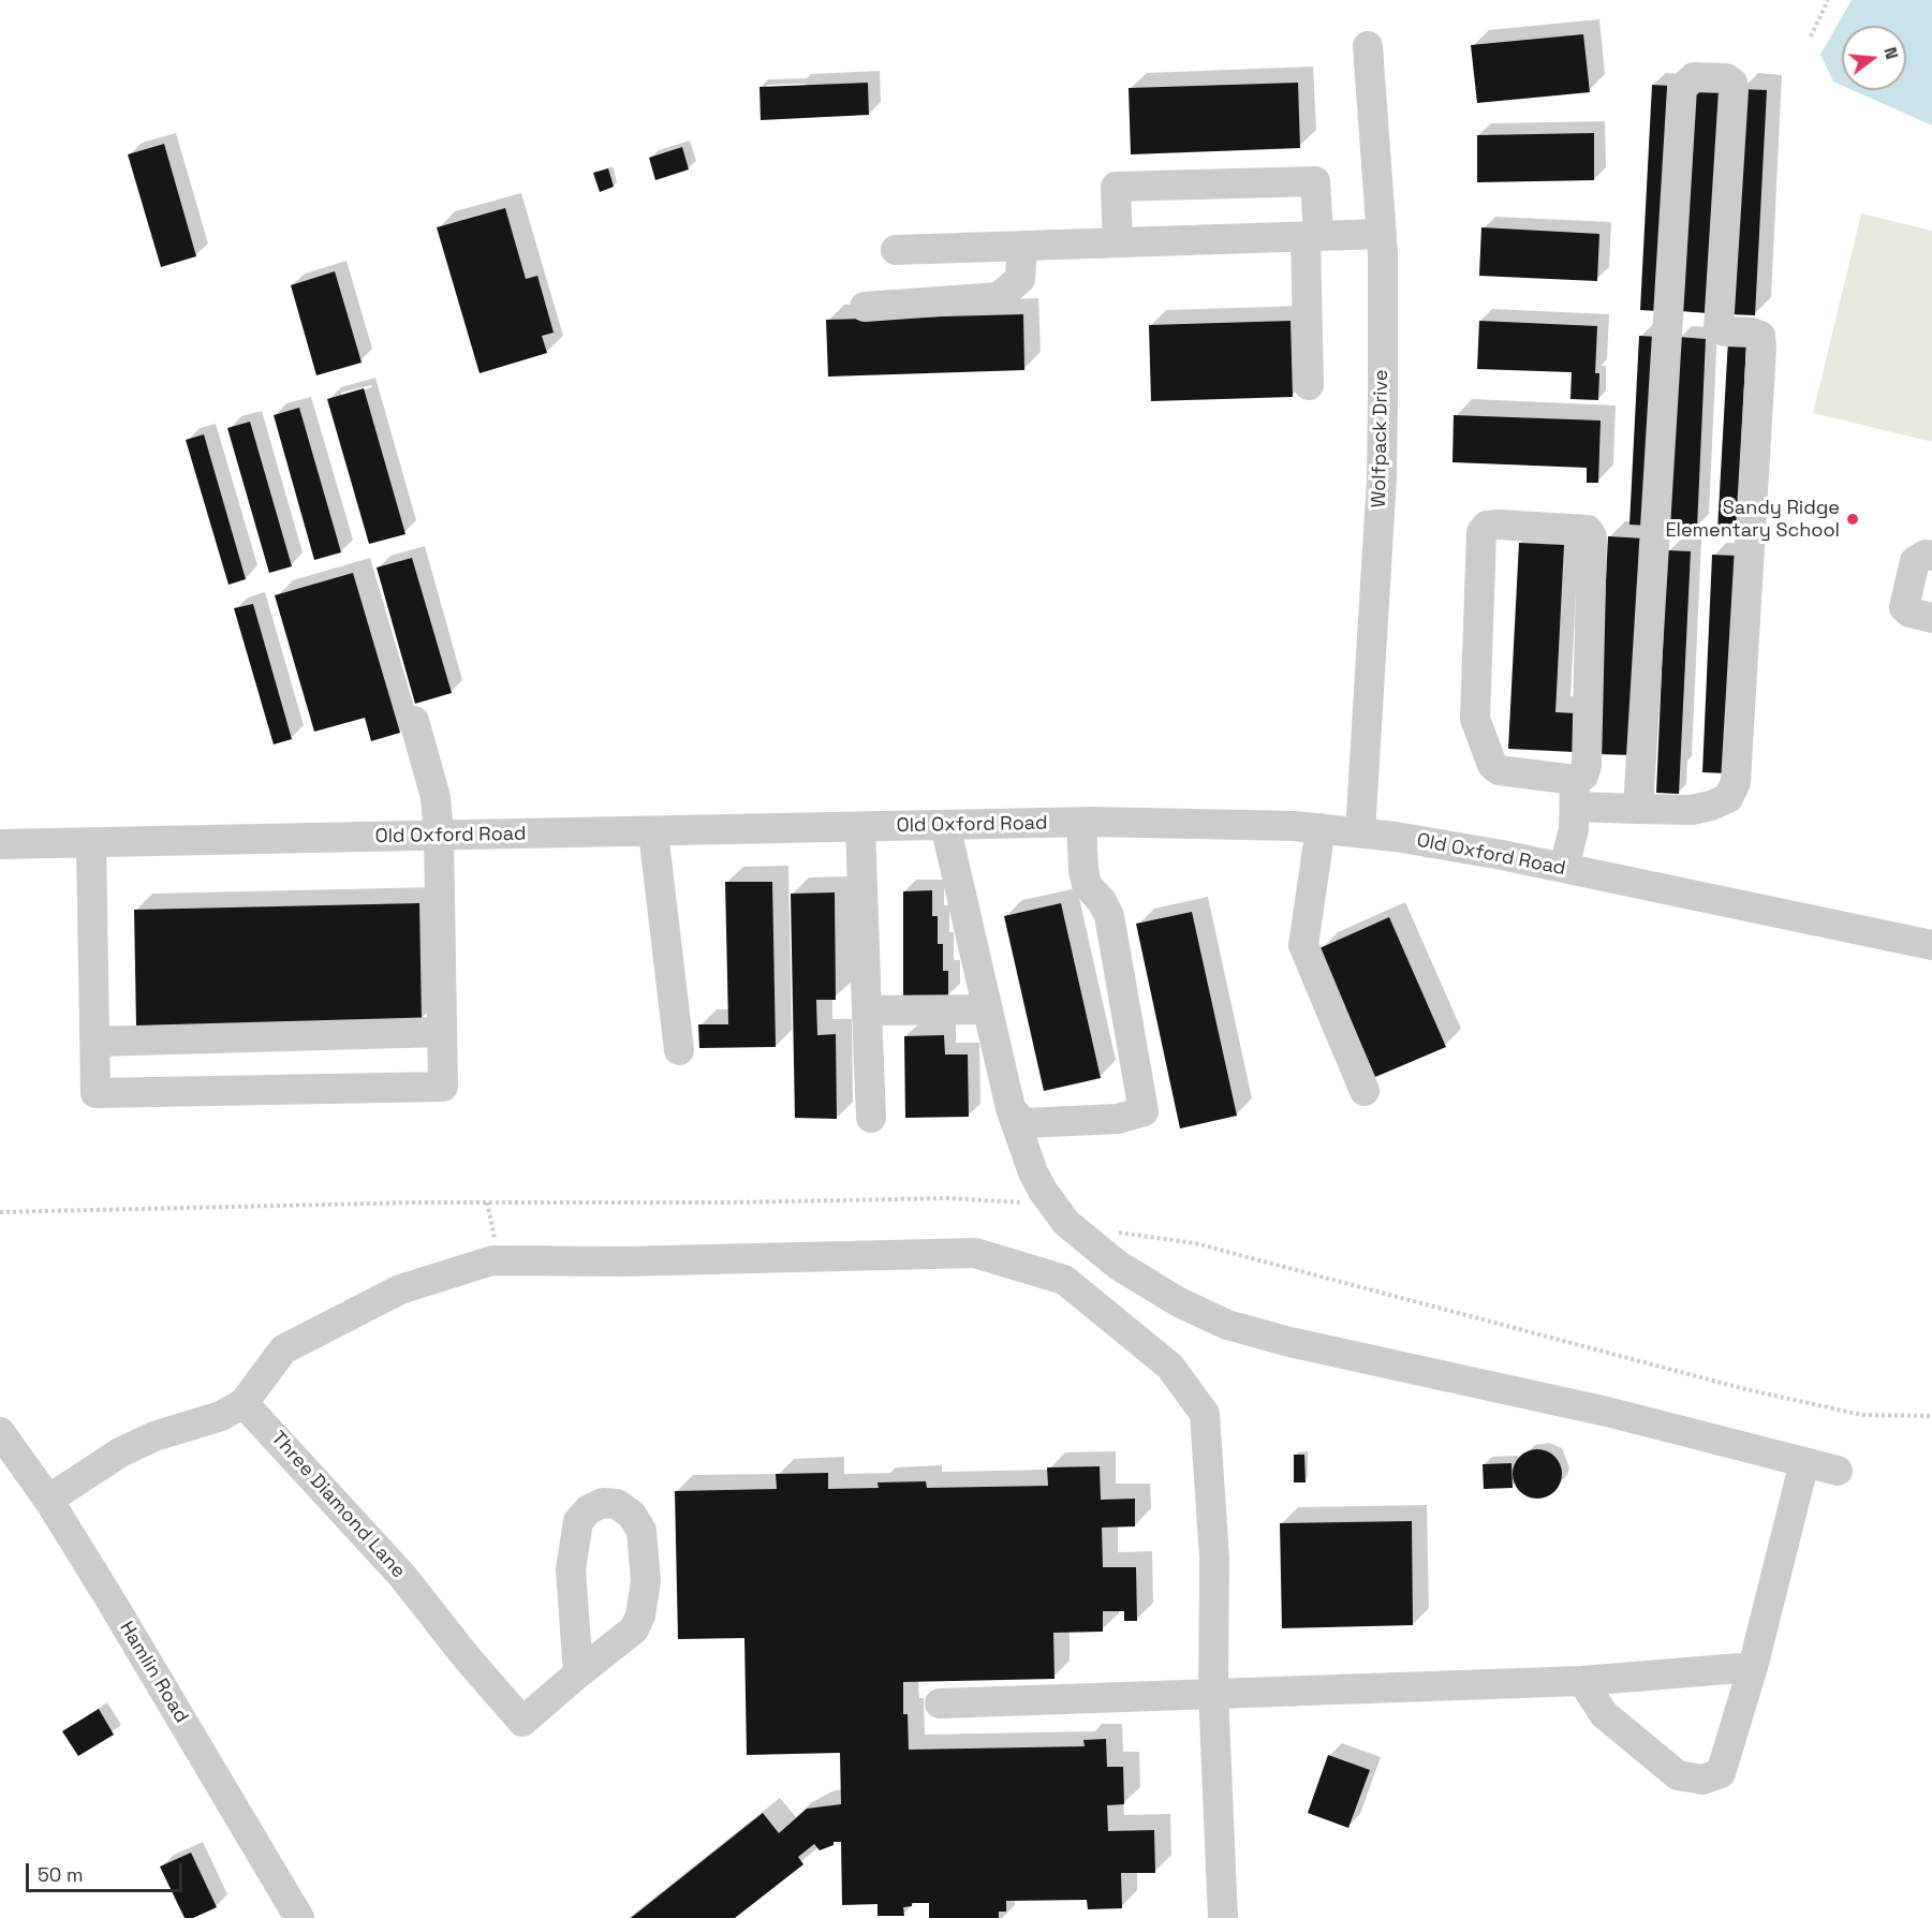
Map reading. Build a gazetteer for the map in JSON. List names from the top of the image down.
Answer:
{
  "streets": {
    "street": [
      "Wolfpack Drive",
      "Old Oxford Road",
      "Three Diamond Lane",
      "Hamlin Road"
    ]
  },
  "crossings": [
    ["Wolfpack Drive", "Old Oxford Road"]
  ],
  "places": ["Sandy Ridge Elementary School"],
  "scale_bar": "50 m",
  "north": "right"
}
